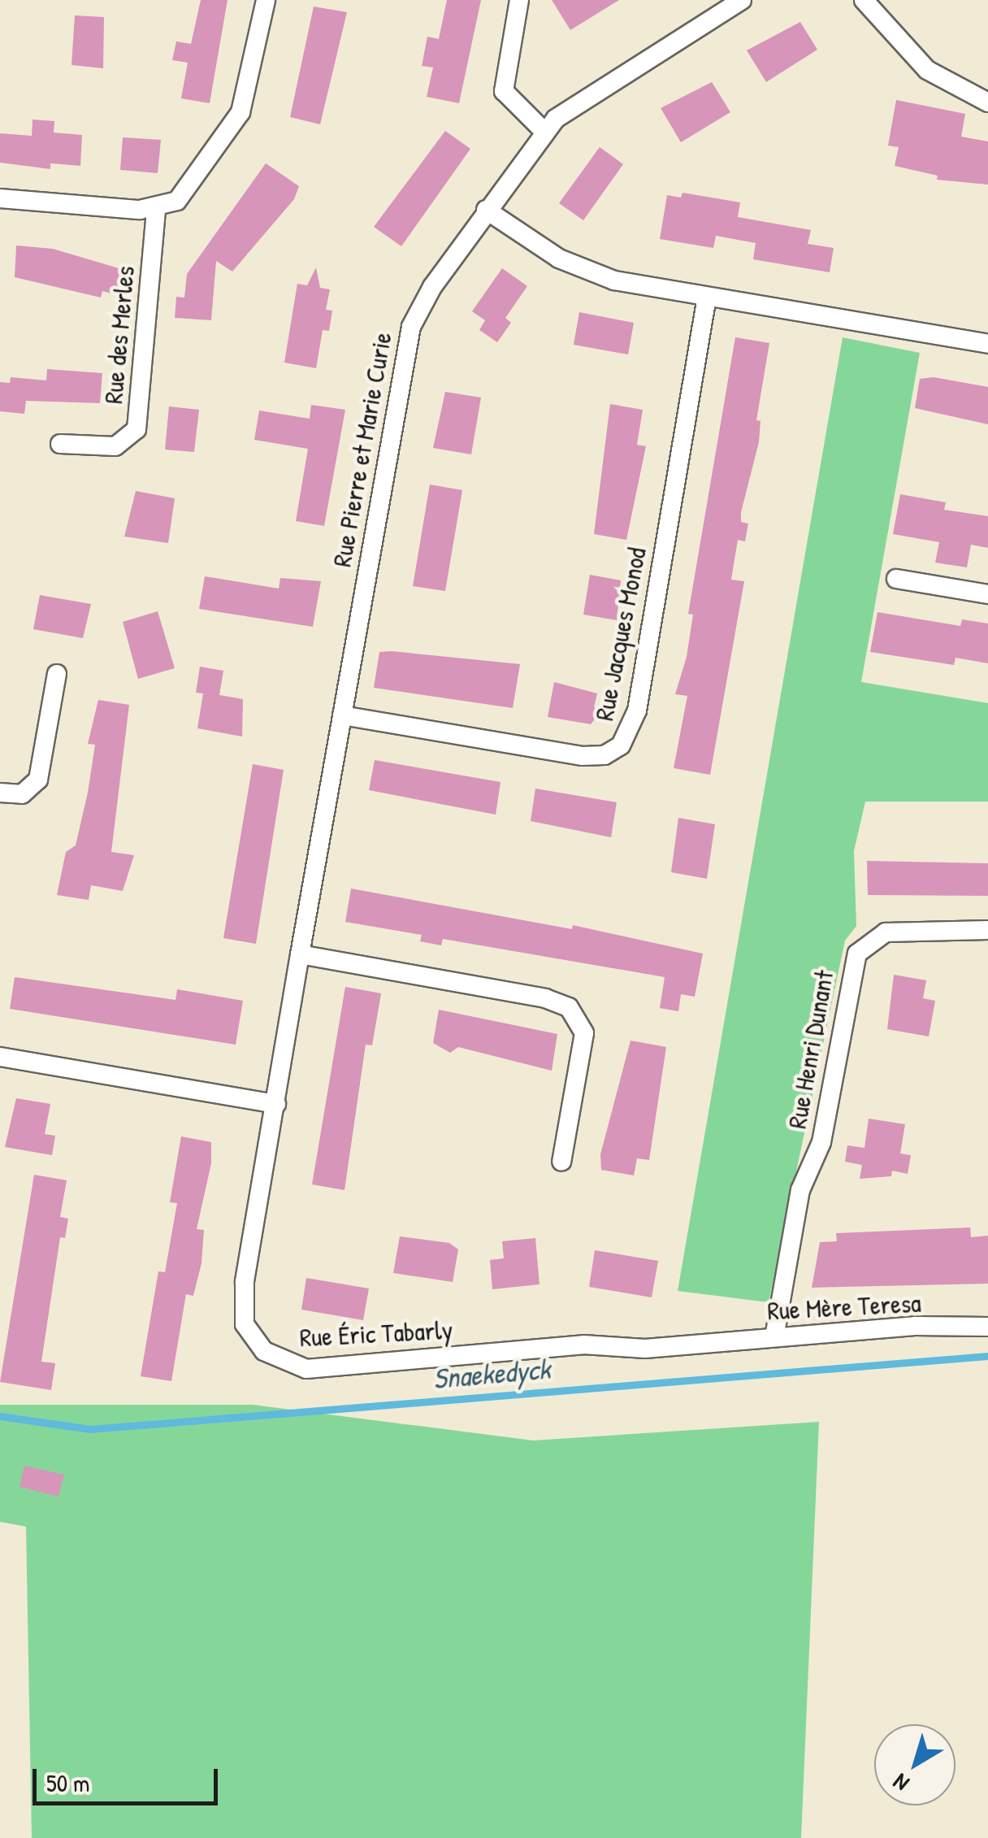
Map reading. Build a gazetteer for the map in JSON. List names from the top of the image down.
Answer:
{
  "streets": {
    "street": [
      "Rue des Merles",
      "Rue Pierre et Marie Curie",
      "Rue Jacques Monod",
      "Rue Henri Dunant",
      "Rue Mère Teresa",
      "Rue Éric Tabarly"
    ]
  },
  "crossings": [
    ["Rue Pierre et Marie Curie", "Rue Jacques Monod"],
    ["Rue Pierre et Marie Curie", "Rue Éric Tabarly"],
    ["Rue Henri Dunant", "Rue Mère Teresa"],
    ["Rue Mère Teresa", "Rue Éric Tabarly"]
  ],
  "water": ["Snaekedyck"],
  "scale_bar": "50 m",
  "north": "bottom left"
}
